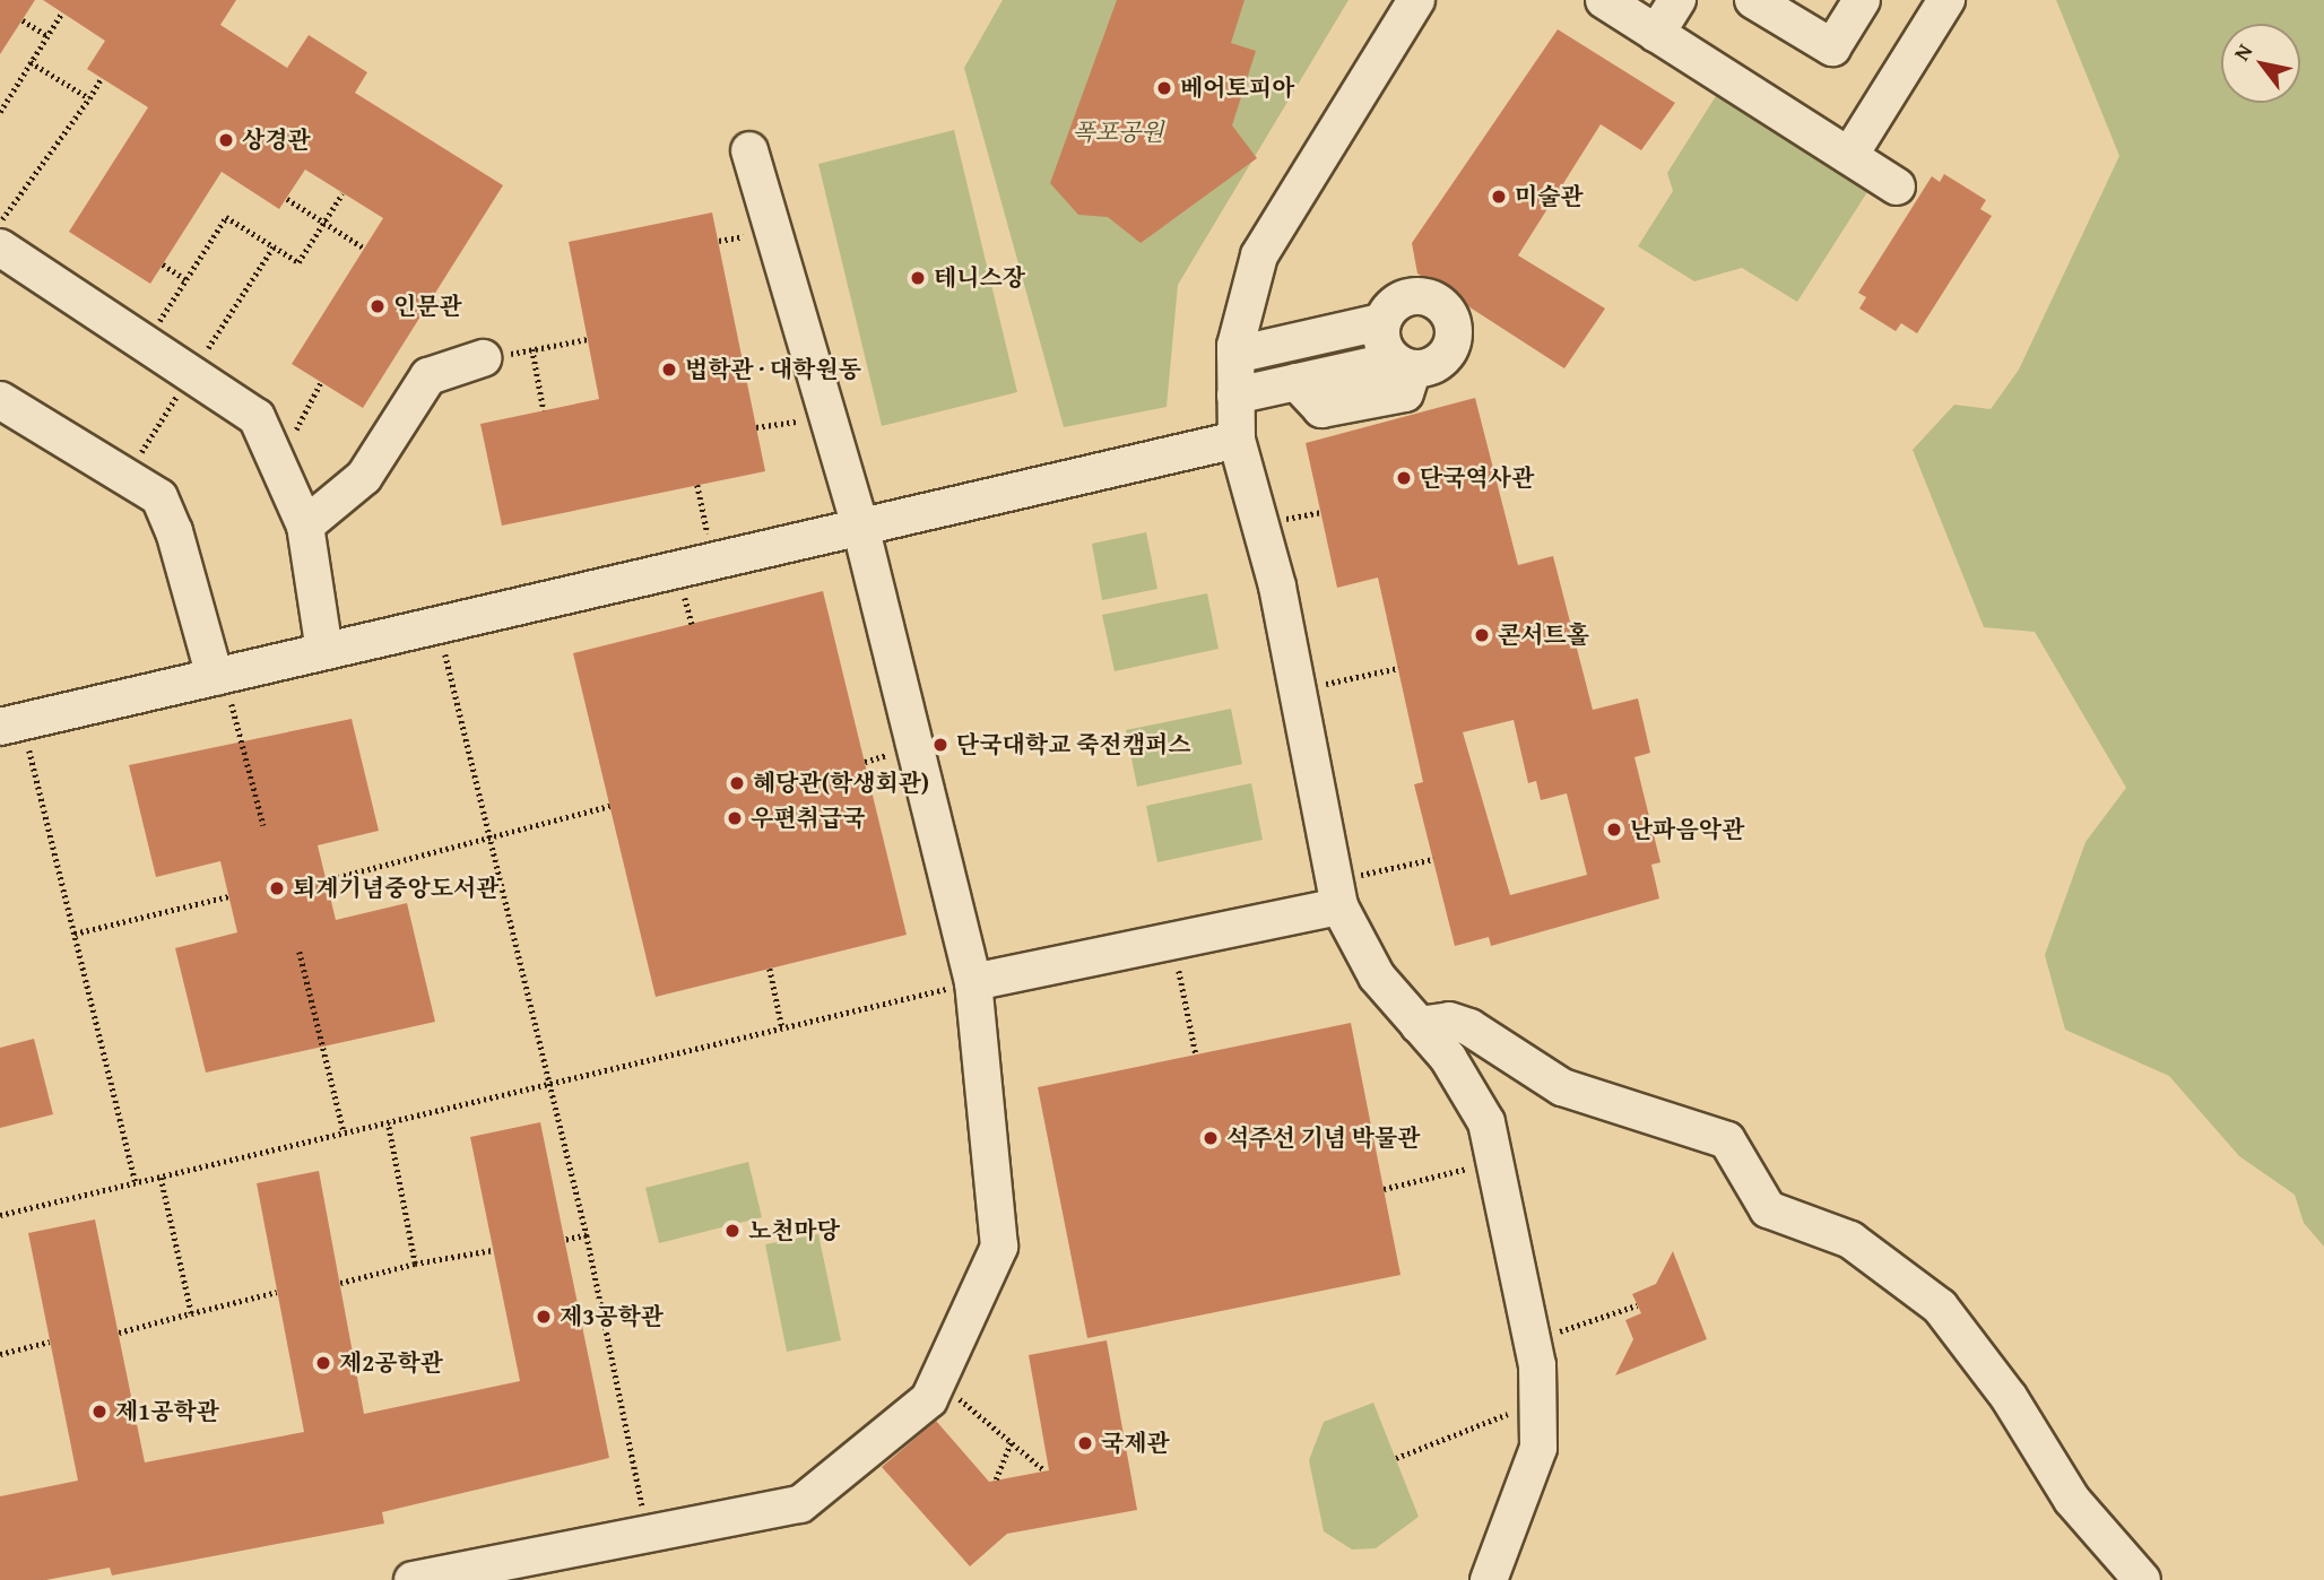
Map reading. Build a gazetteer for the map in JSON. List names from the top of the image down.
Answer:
{
  "parks": ["폭포공원"],
  "places": [
    "베어토피아",
    "상경관",
    "미술관",
    "테니스장",
    "인문관",
    "법학관 · 대학원동",
    "단국역사관",
    "콘서트홀",
    "단국대학교 죽전캠퍼스",
    "혜당관(학생회관)",
    "우편취급국",
    "난파음악관",
    "퇴계기념중앙도서관",
    "석주선 기념 박물관",
    "노천마당",
    "제3공학관",
    "제2공학관",
    "제1공학관",
    "국제관"
  ],
  "north": "top left"
}
